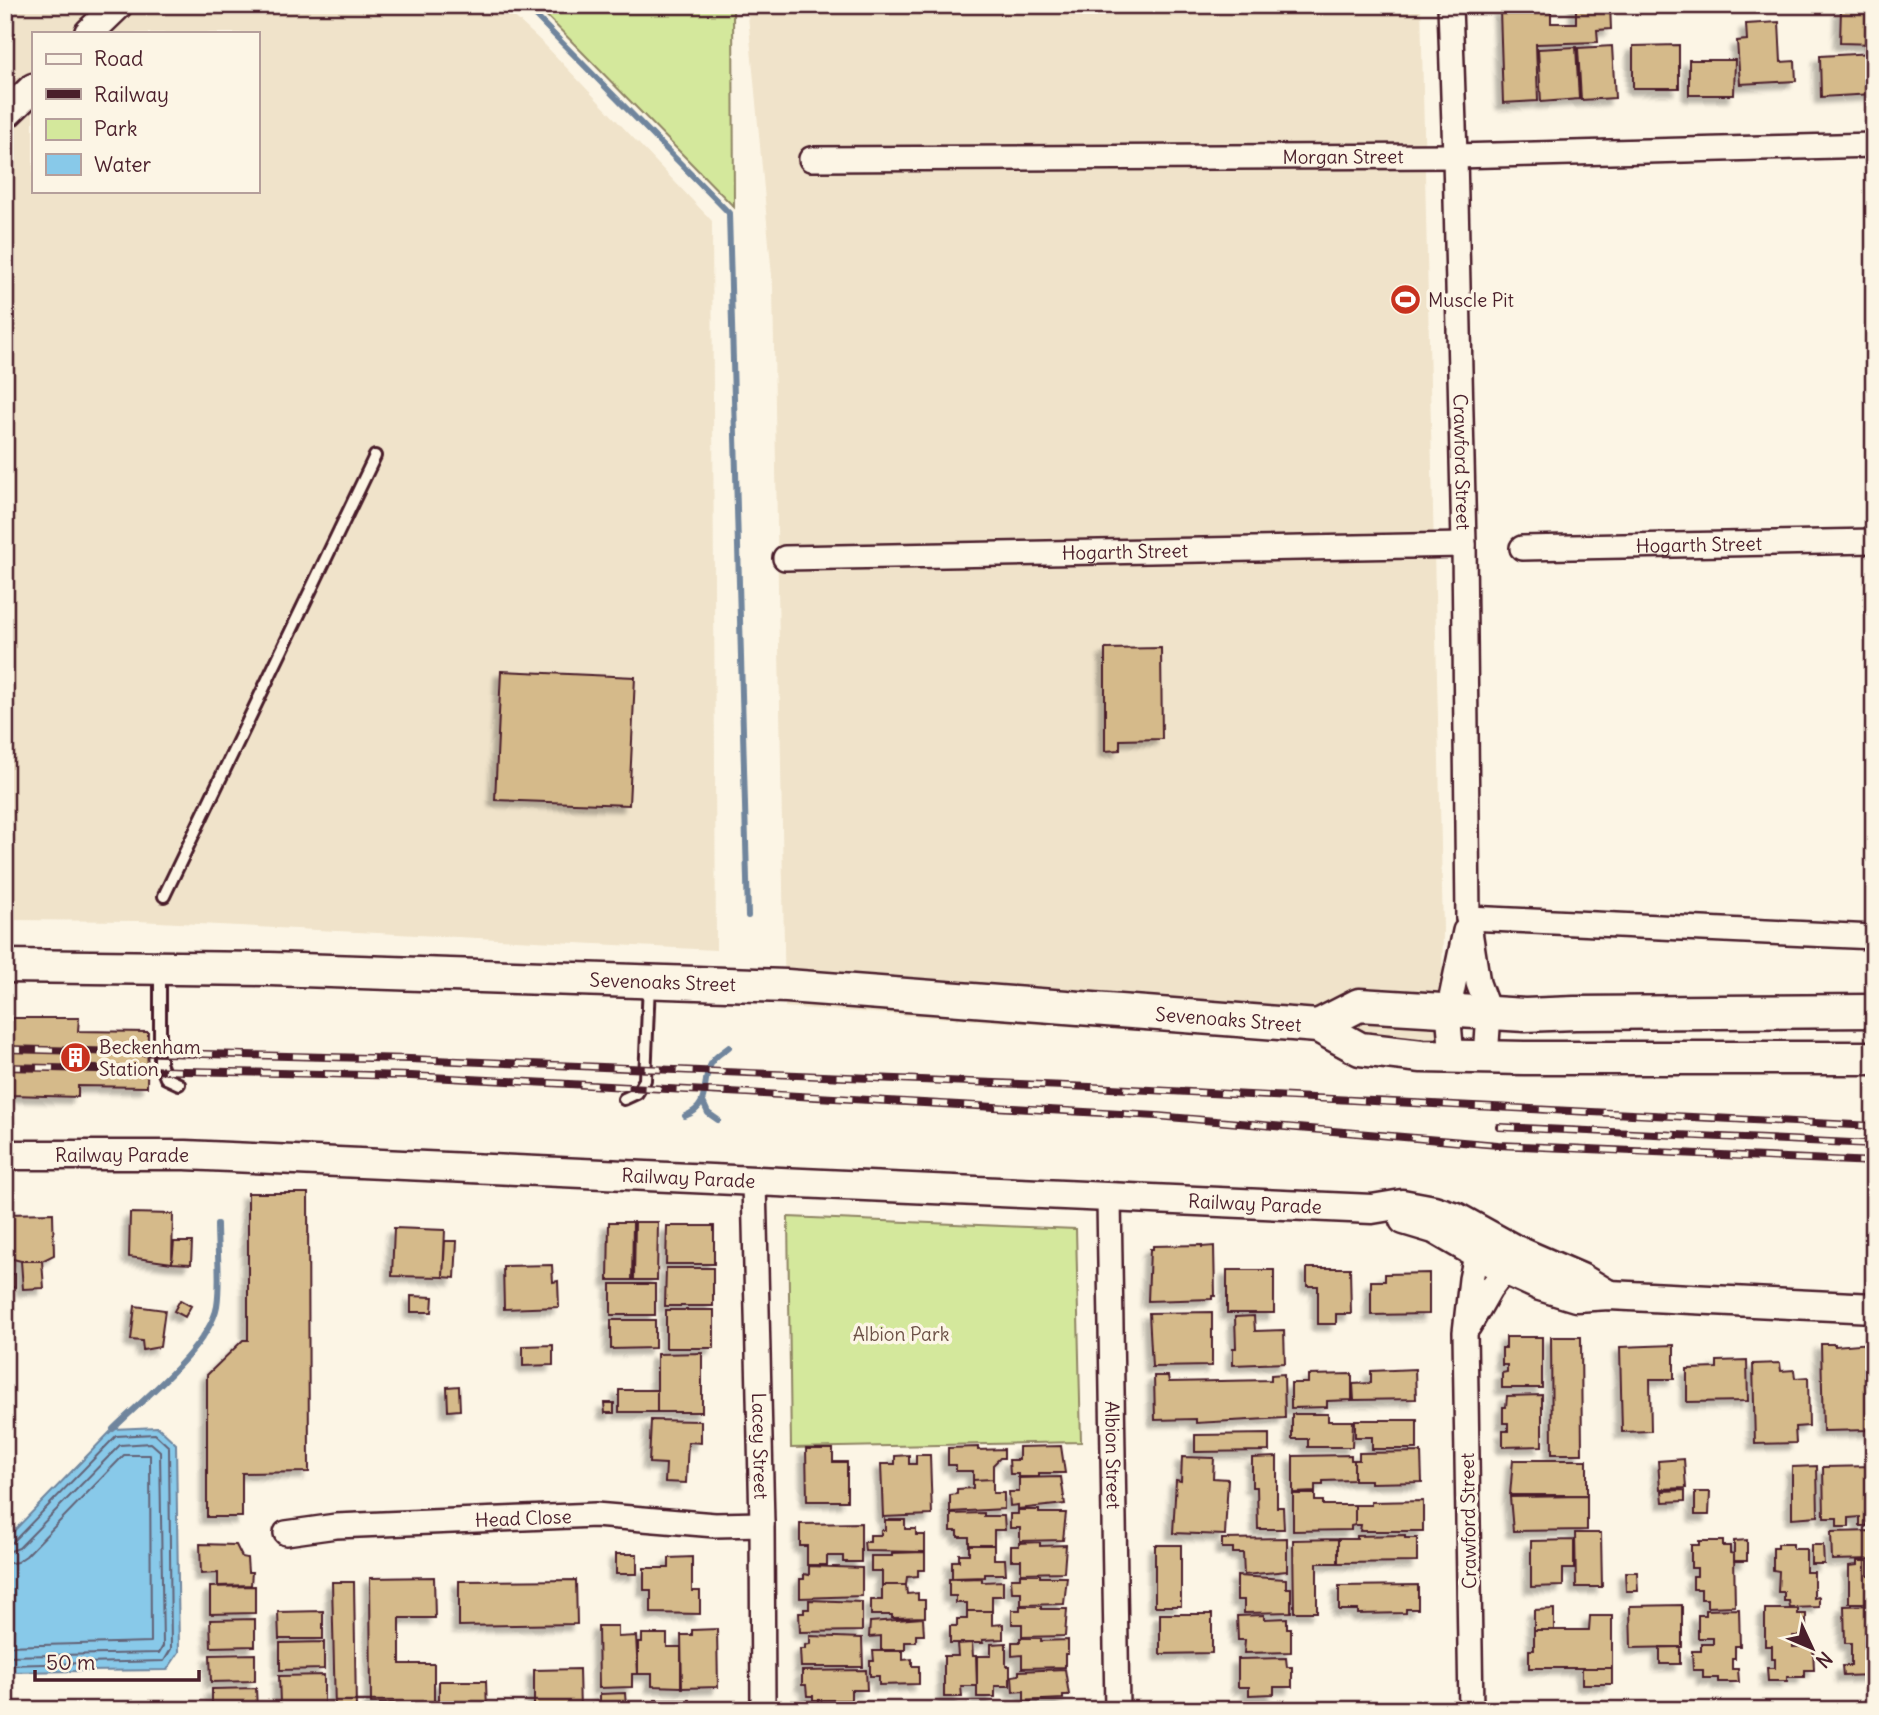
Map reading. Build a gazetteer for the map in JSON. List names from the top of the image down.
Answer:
{
  "streets": {
    "main road": ["Sevenoaks Street"],
    "street": [
      "Morgan Street",
      "Crawford Street",
      "Hogarth Street",
      "Railway Parade",
      "Lacey Street",
      "Albion Street",
      "Head Close"
    ]
  },
  "crossings": [
    ["Morgan Street", "Crawford Street"],
    ["Crawford Street", "Hogarth Street"],
    ["Crawford Street", "Sevenoaks Street"],
    ["Crawford Street", "Railway Parade"],
    ["Railway Parade", "Lacey Street"],
    ["Railway Parade", "Albion Street"],
    ["Lacey Street", "Head Close"]
  ],
  "parks": ["Albion Park"],
  "places": {
    "sports": ["Muscle Pit"],
    "building": ["Beckenham Station"]
  },
  "legend": [
    "Road",
    "Railway",
    "Park",
    "Water"
  ],
  "scale_bar": "50 m",
  "north": "bottom right"
}
